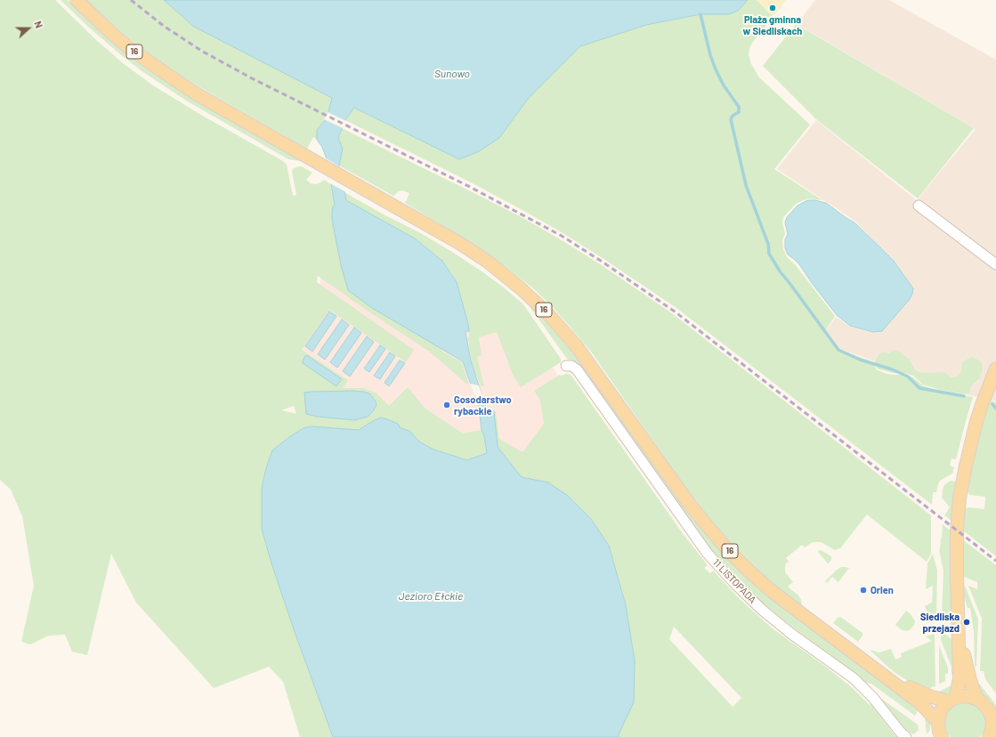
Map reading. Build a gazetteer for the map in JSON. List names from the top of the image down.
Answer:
{
  "streets": {
    "main road": ["16"],
    "street": ["11 LISTOPADA"]
  },
  "water": ["Sunowo", "Jezioro Ełckie"],
  "places": [
    "Plaża gminna w Siedliskach",
    "Gosodarstwo rybackie",
    "Orlen",
    "Siedliska przejazd"
  ],
  "north": "right"
}
